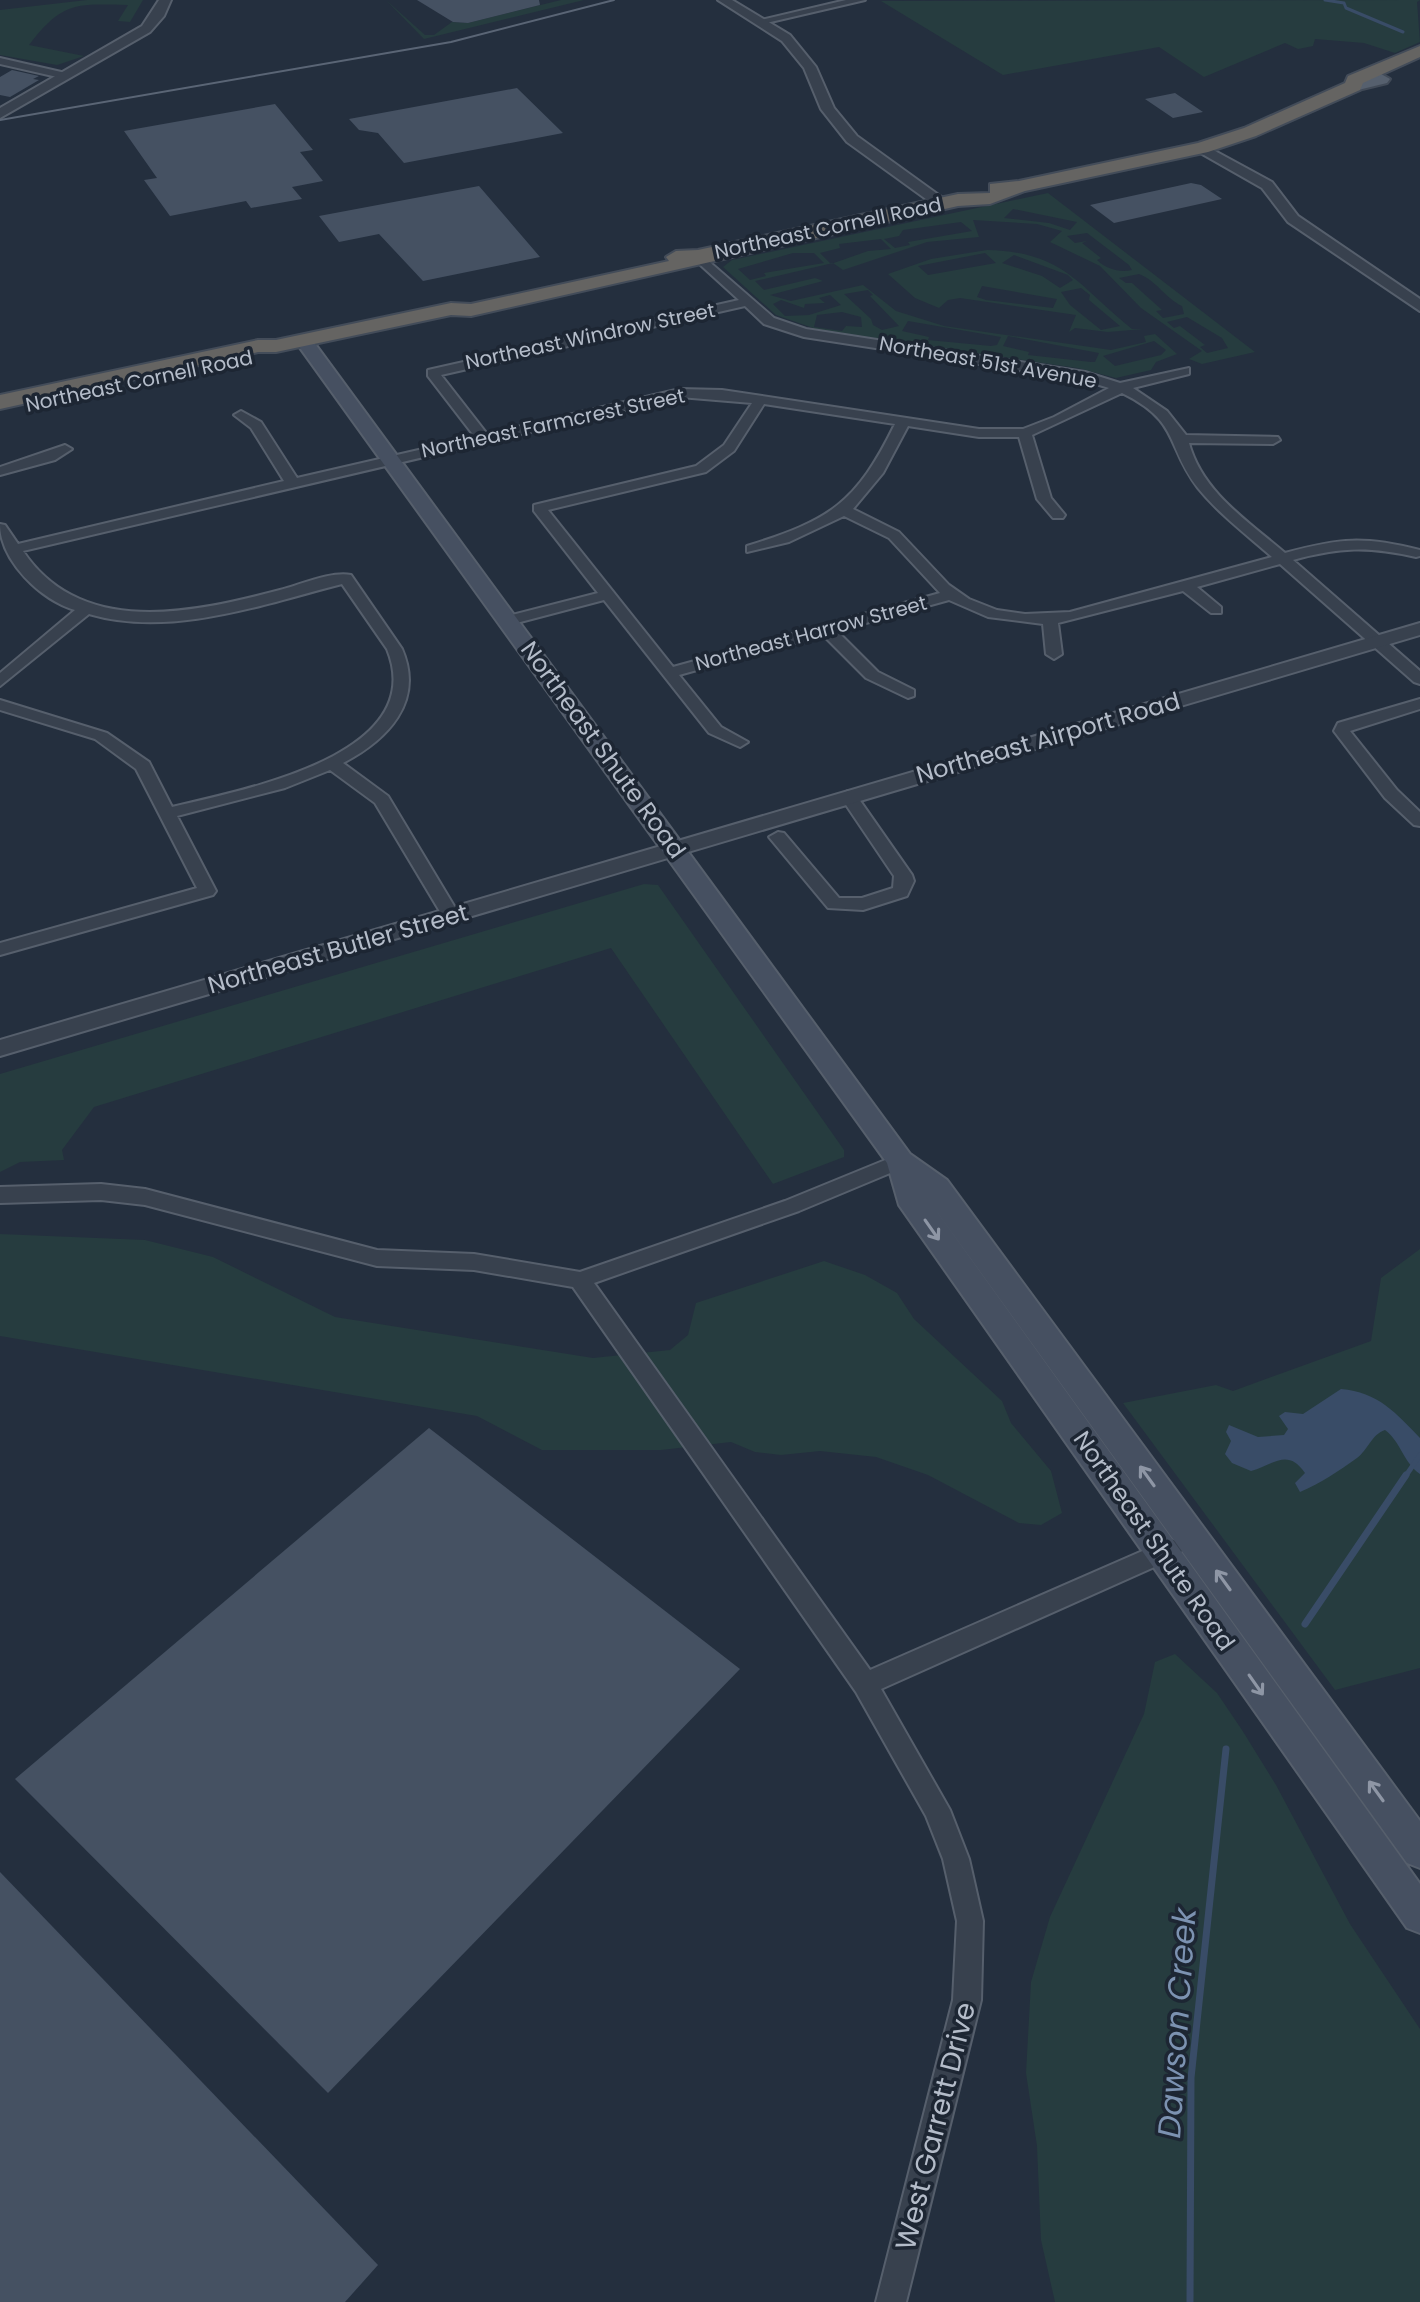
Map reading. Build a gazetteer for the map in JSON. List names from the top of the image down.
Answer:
{
  "streets": {
    "highway": ["Northeast Cornell Road"],
    "main road": ["Northeast Shute Road"],
    "street": [
      "Northeast Windrow Street",
      "Northeast 51st Avenue",
      "Northeast Farmcrest Street",
      "Northeast Harrow Street",
      "Northeast Airport Road",
      "Northeast Butler Street",
      "West Garrett Drive"
    ]
  },
  "crossings": [
    ["Northeast Cornell Road", "Northeast 51st Avenue"],
    ["Northeast Cornell Road", "Northeast Shute Road"],
    ["Northeast Windrow Street", "Northeast 51st Avenue"],
    ["Northeast Windrow Street", "Northeast Farmcrest Street"],
    ["Northeast 51st Avenue", "Northeast Farmcrest Street"],
    ["Northeast 51st Avenue", "Northeast Airport Road"],
    ["Northeast Farmcrest Street", "Northeast Shute Road"],
    ["Northeast Airport Road", "Northeast Shute Road"],
    ["Northeast Airport Road", "Northeast Butler Street"],
    ["Northeast Shute Road", "Northeast Butler Street"]
  ],
  "water": ["Dawson Creek"]
}
